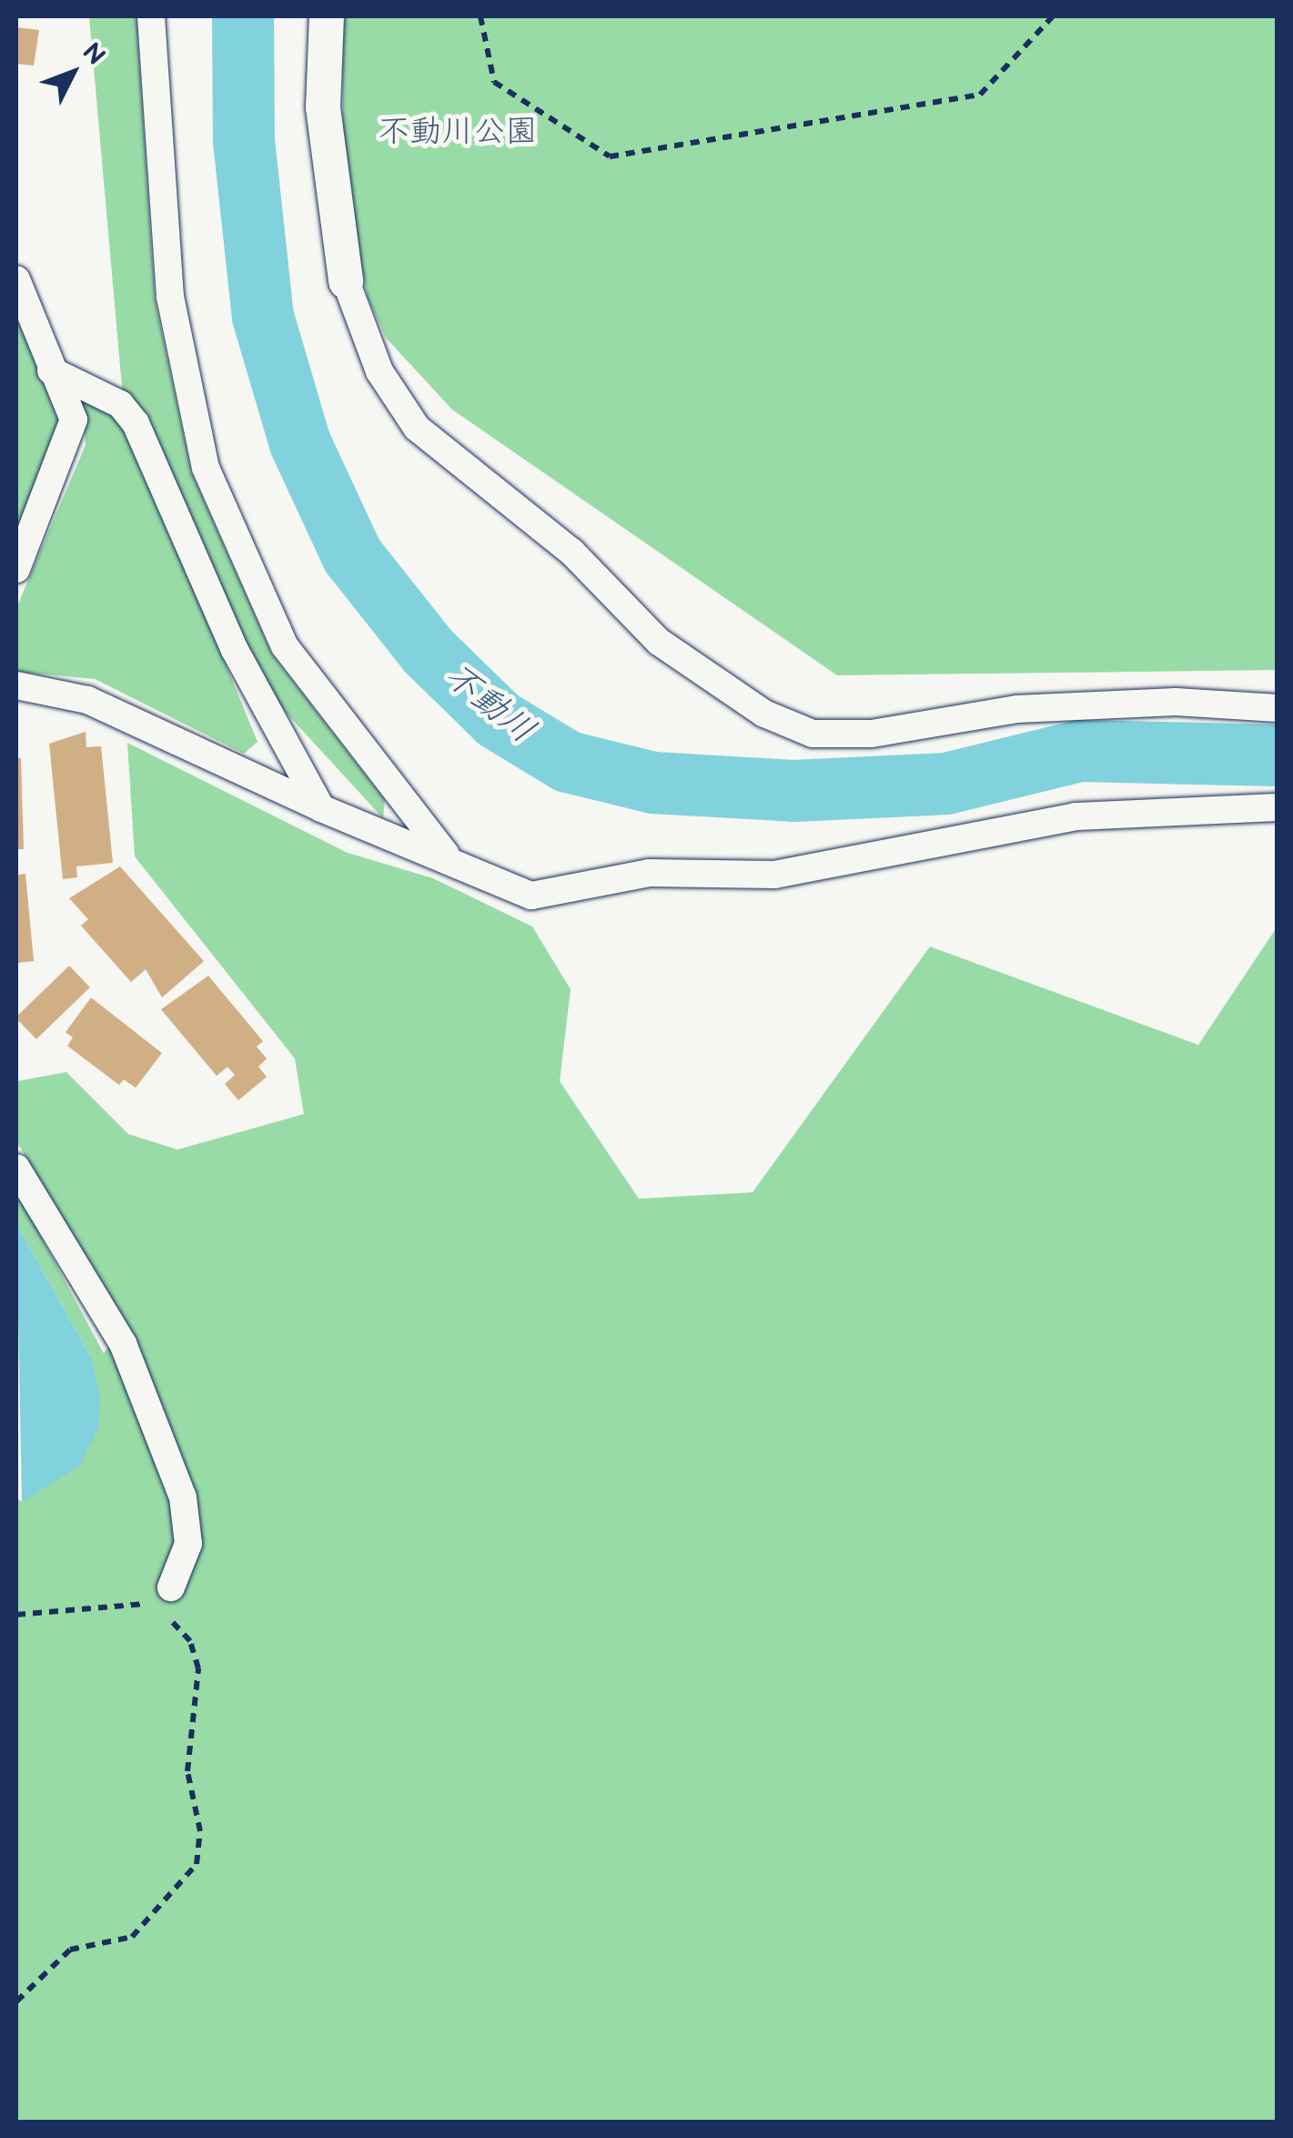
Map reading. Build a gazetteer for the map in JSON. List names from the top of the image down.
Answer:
{
  "water": ["不動川"],
  "parks": ["不動川公園"],
  "north": "top right"
}
